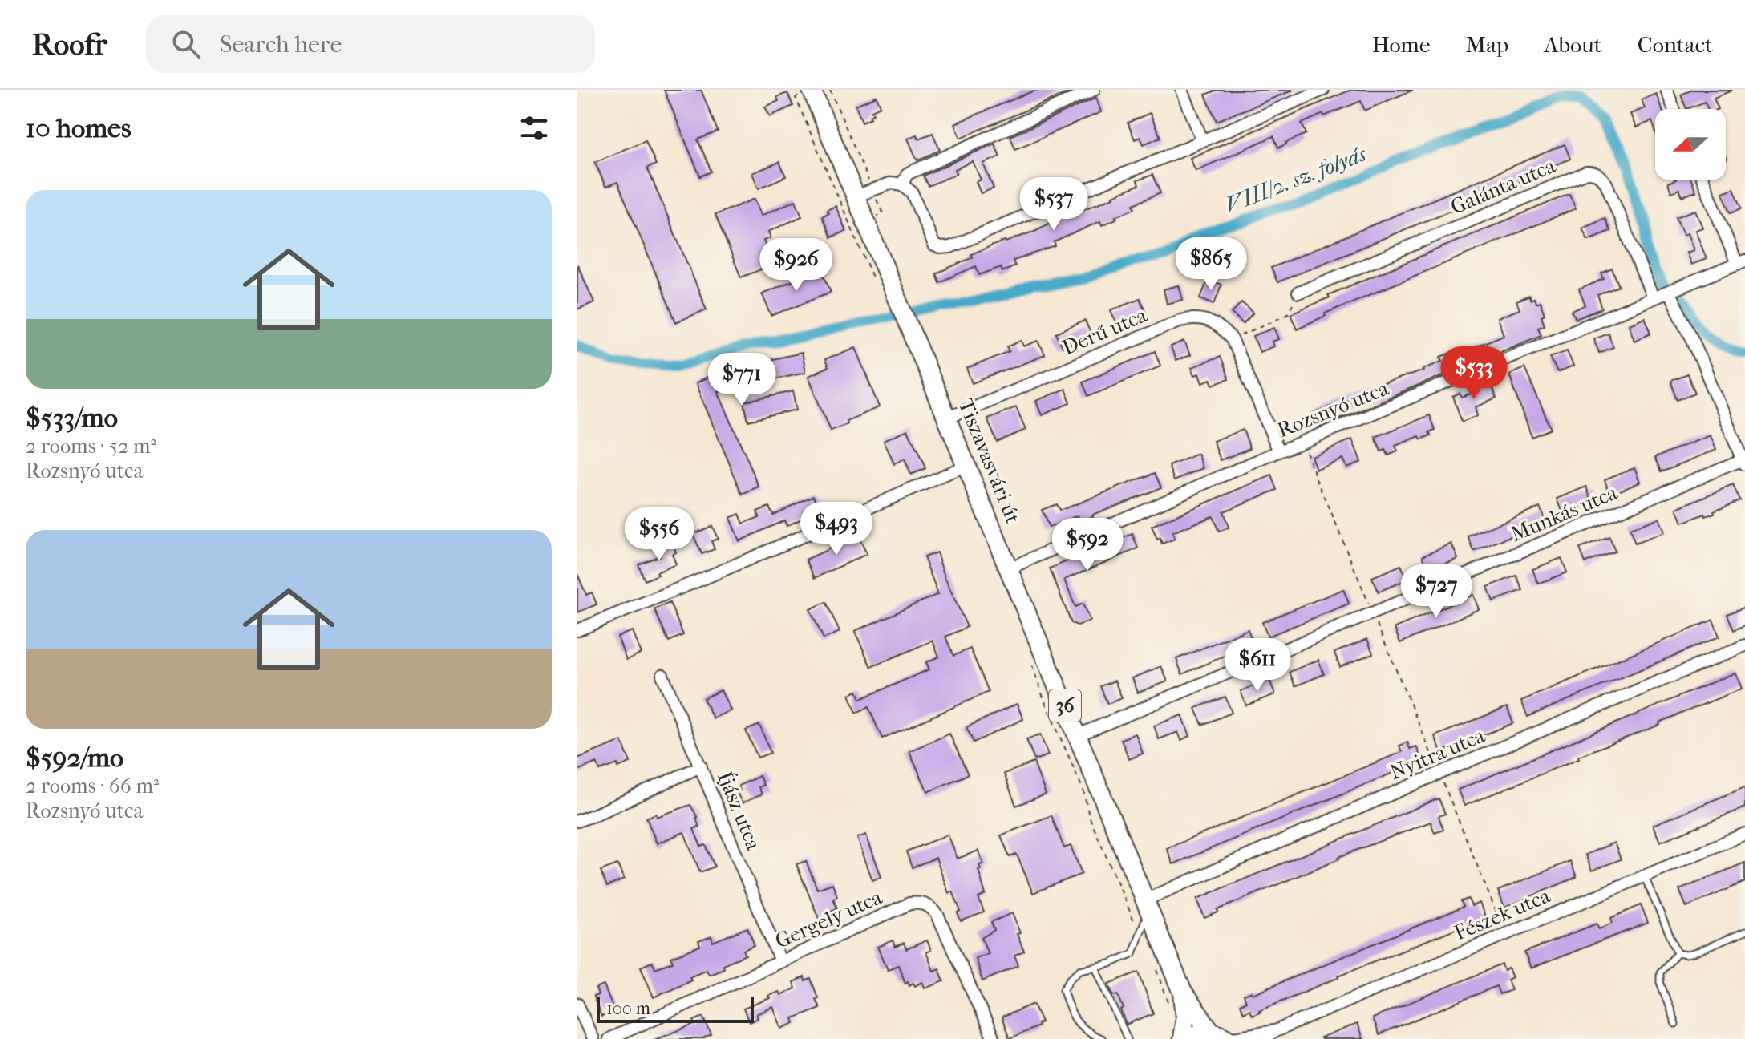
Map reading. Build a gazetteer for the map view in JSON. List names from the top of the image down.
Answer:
{
  "streets": {
    "main road": ["Tiszavasvári út", "36"],
    "street": [
      "Galánta utca",
      "Derű utca",
      "Rozsnyó utca",
      "Munkás utca",
      "Nyitra utca",
      "Íjász utca",
      "Fészek utca",
      "Gergely utca"
    ]
  },
  "crossings": [
    ["Galánta utca", "Rozsnyó utca"],
    ["Derű utca", "Tiszavasvári út"],
    ["Rozsnyó utca", "Tiszavasvári út"],
    ["Tiszavasvári út", "Munkás utca"],
    ["Tiszavasvári út", "36"],
    ["Tiszavasvári út", "Nyitra utca"],
    ["Íjász utca", "Gergely utca"]
  ],
  "water": ["VIII/2. sz. folyás"],
  "scale_bar": "100 m",
  "north": "left",
  "page": {
    "header": "Roofr",
    "search": "Search here",
    "nav": [
      "Home",
      "Map",
      "About",
      "Contact"
    ],
    "heading": "10 homes",
    "list": [
      {
        "name": "$533/mo",
        "note": "2 rooms · 52 m² · Rozsnyó utca"
      },
      {
        "name": "$592/mo",
        "note": "2 rooms · 66 m² · Rozsnyó utca"
      }
    ],
    "price": [
      "$537",
      "$865",
      "$926",
      "$533",
      "$771",
      "$493",
      "$556",
      "$592",
      "$727",
      "$611"
    ],
    "scale": "100 m"
  }
}
